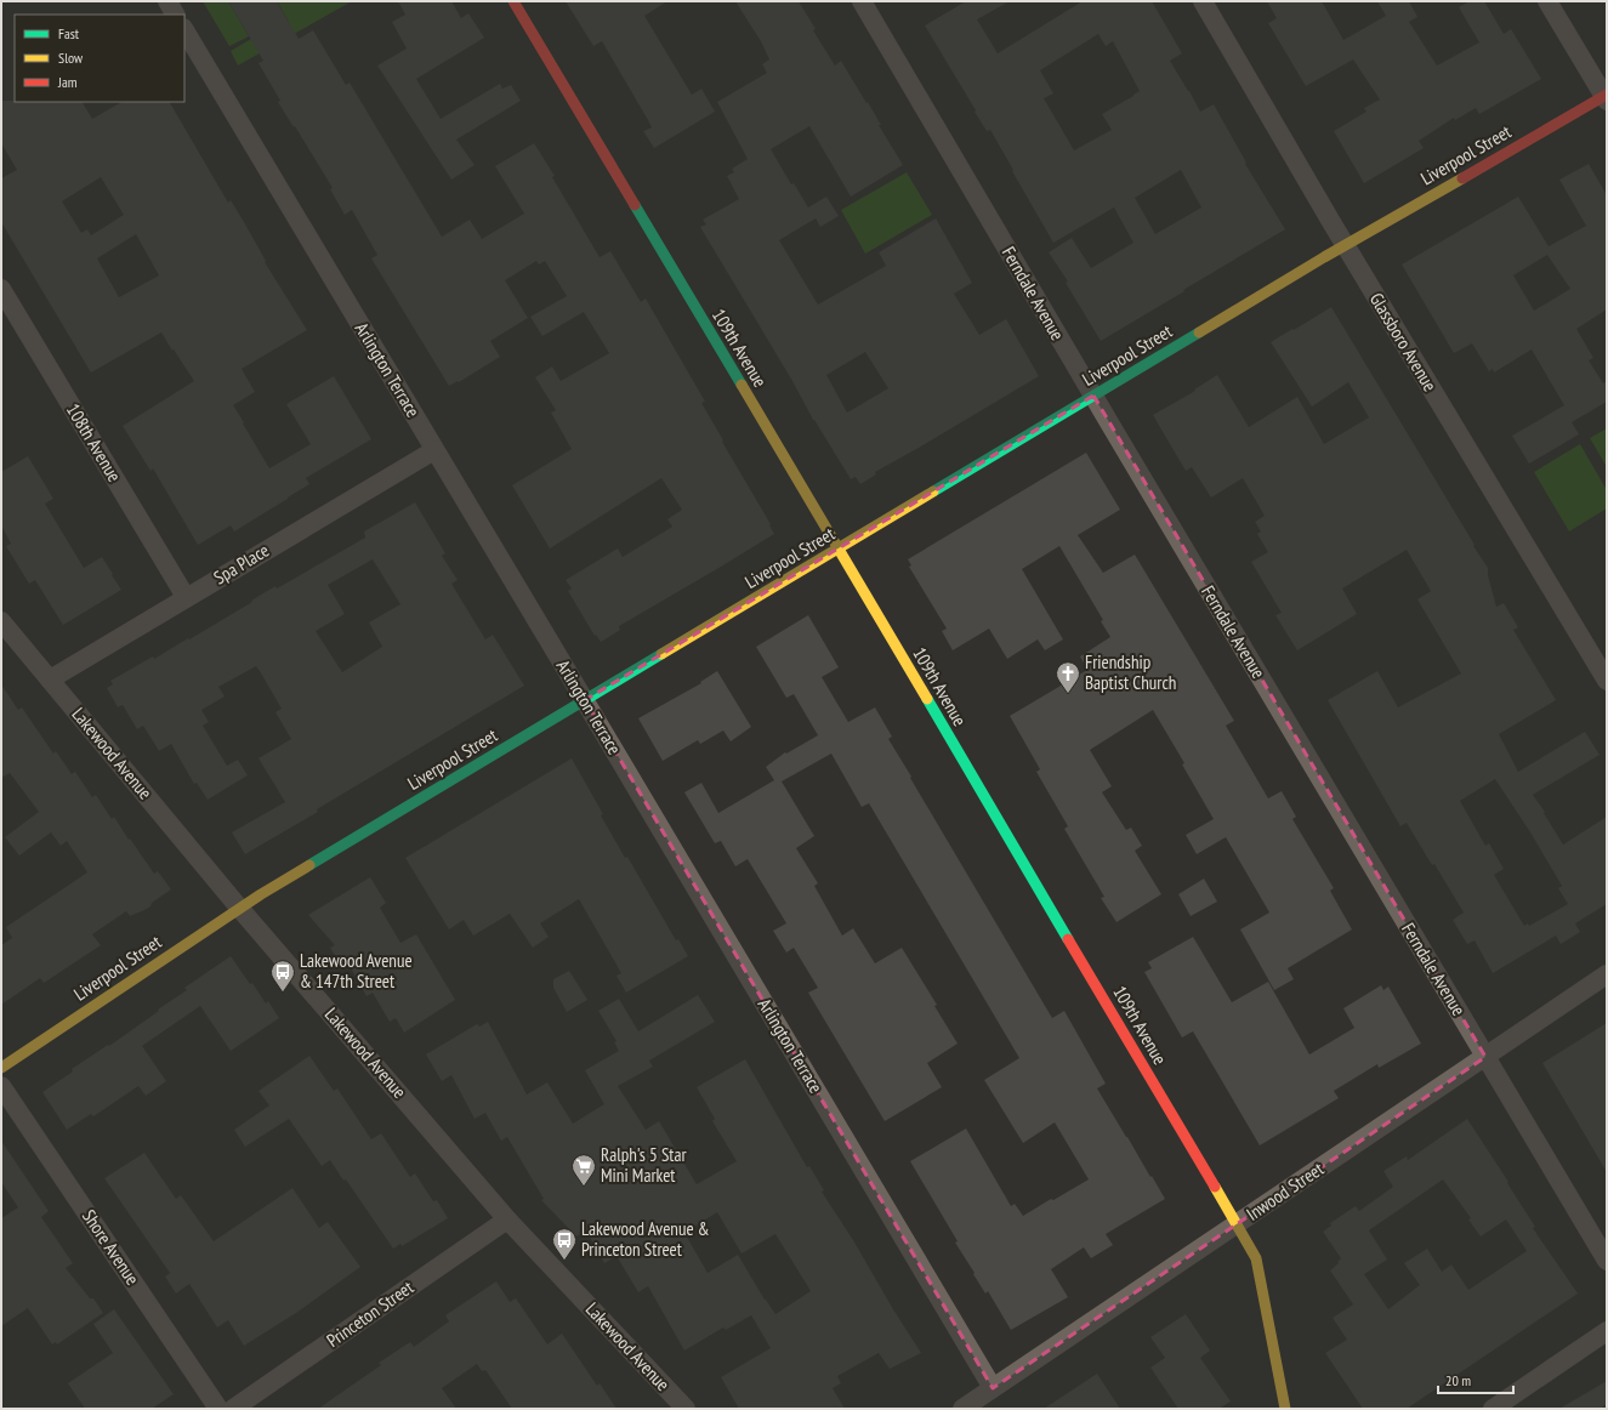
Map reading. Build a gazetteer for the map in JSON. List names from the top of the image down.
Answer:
{
  "streets": {
    "street": [
      "Liverpool Street",
      "Ferndale Avenue",
      "Glassboro Avenue",
      "109th Avenue",
      "Arlington Terrace",
      "108th Avenue",
      "Spa Place",
      "Lakewood Avenue",
      "Inwood Street",
      "Shore Avenue",
      "Princeton Street"
    ]
  },
  "crossings": [
    ["Liverpool Street", "Ferndale Avenue"],
    ["Liverpool Street", "Glassboro Avenue"],
    ["Liverpool Street", "109th Avenue"],
    ["Liverpool Street", "Arlington Terrace"],
    ["Liverpool Street", "Lakewood Avenue"],
    ["Ferndale Avenue", "Inwood Street"],
    ["109th Avenue", "Inwood Street"],
    ["Arlington Terrace", "Spa Place"],
    ["Arlington Terrace", "Inwood Street"],
    ["108th Avenue", "Spa Place"],
    ["Spa Place", "Lakewood Avenue"],
    ["Lakewood Avenue", "Princeton Street"]
  ],
  "places": {
    "church": ["Friendship Baptist Church"],
    "bus stop": ["Lakewood Avenue & 147th Street", "Lakewood Avenue & Princeton Street"],
    "supermarket": ["Ralph's 5 Star Mini Market"]
  },
  "legend": ["Fast", "Slow", "Jam"],
  "scale_bar": "20 m"
}
